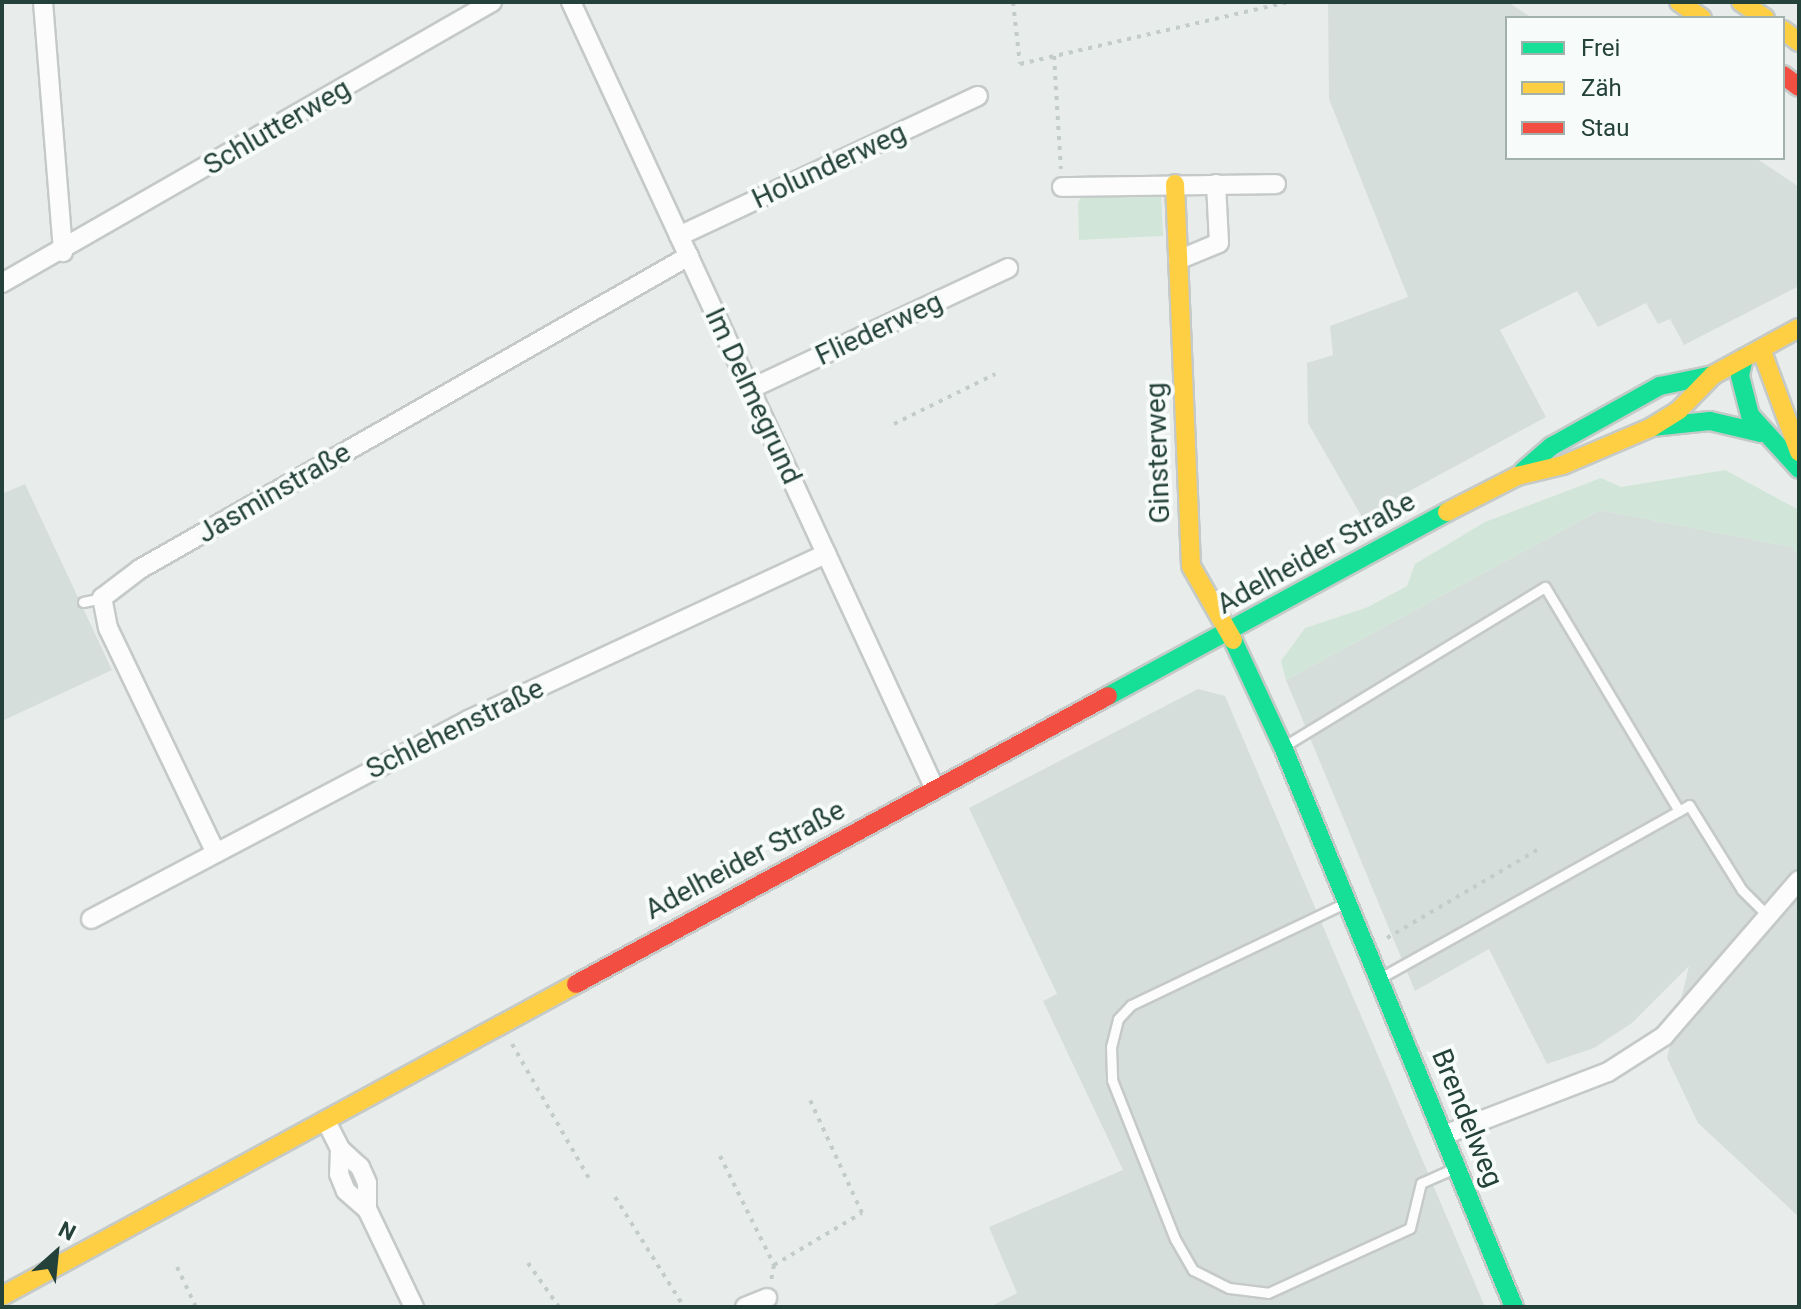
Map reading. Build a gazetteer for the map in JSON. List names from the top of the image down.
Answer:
{
  "streets": {
    "main road": ["Ginsterweg", "Adelheider Straße", "Brendelweg"],
    "street": [
      "Schlutterweg",
      "Holunderweg",
      "Fliederweg",
      "Im Delmegrund",
      "Jasminstraße",
      "Schlehenstraße"
    ]
  },
  "crossings": [
    ["Holunderweg", "Im Delmegrund"],
    ["Fliederweg", "Im Delmegrund"],
    ["Im Delmegrund", "Jasminstraße"],
    ["Im Delmegrund", "Adelheider Straße"],
    ["Im Delmegrund", "Schlehenstraße"],
    ["Ginsterweg", "Adelheider Straße"],
    ["Ginsterweg", "Brendelweg"],
    ["Adelheider Straße", "Brendelweg"]
  ],
  "legend": ["Frei", "Zäh", "Stau"],
  "north": "top right"
}
